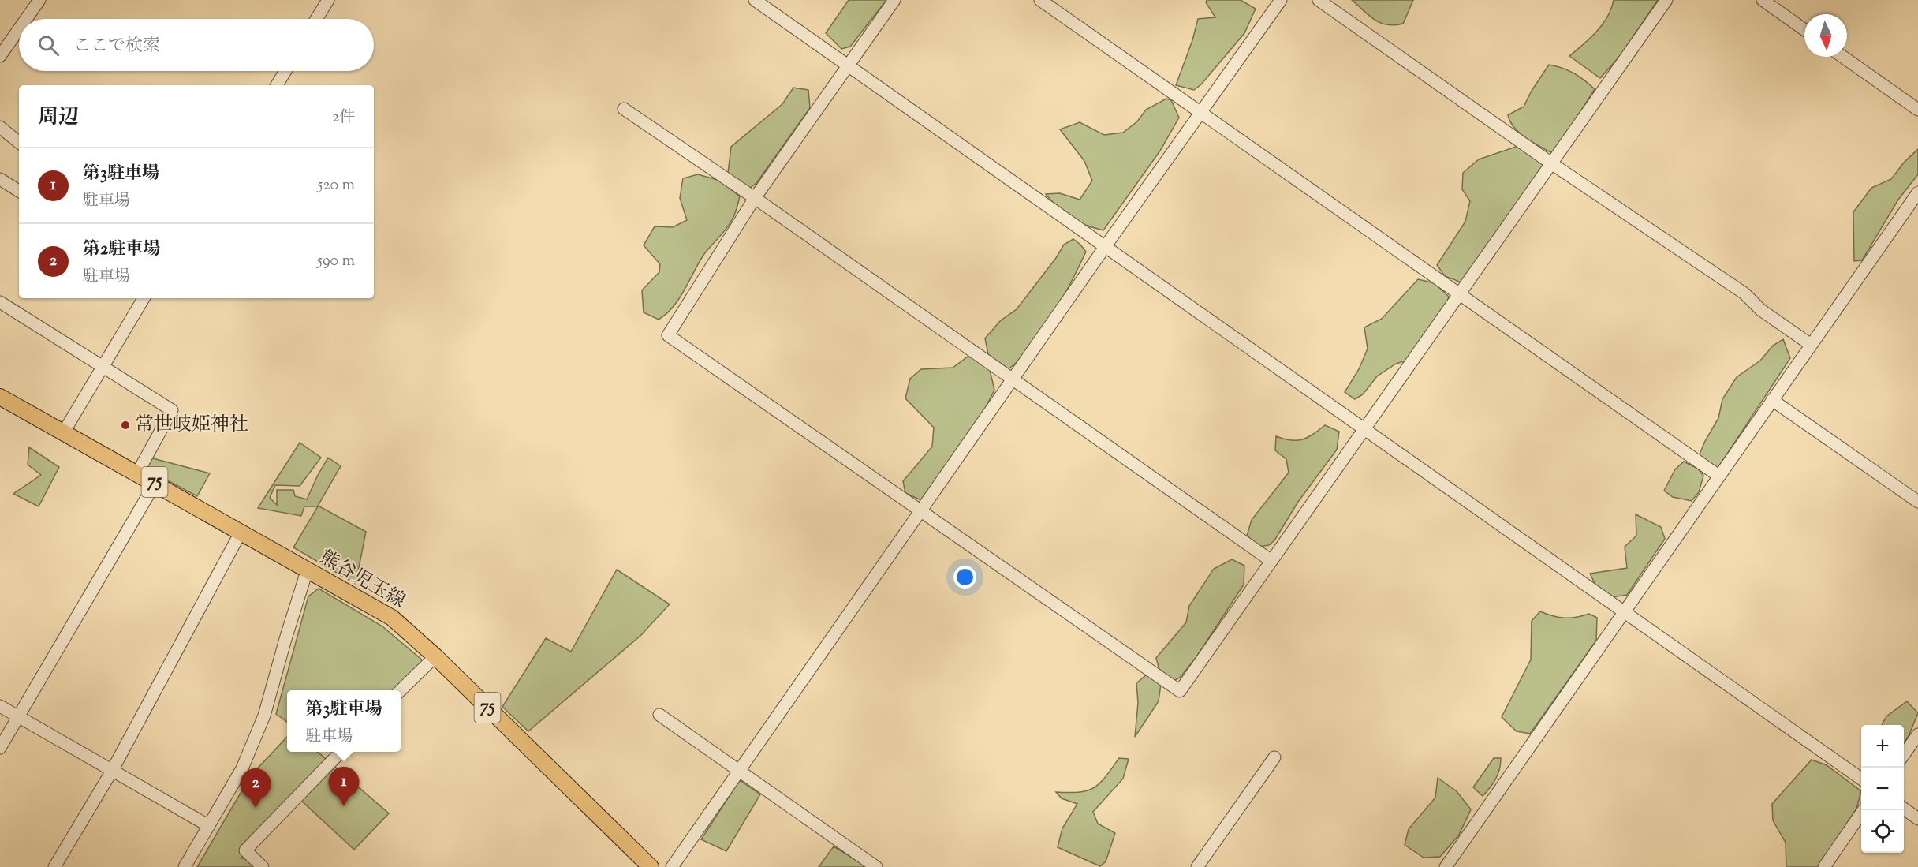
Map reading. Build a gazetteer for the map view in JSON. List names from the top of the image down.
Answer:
{
  "streets": {
    "main road": ["75", "熊谷児玉線"]
  },
  "places": ["常世岐姫神社"],
  "north": "bottom",
  "page": {
    "search": "ここで検索",
    "heading": ["周辺", "2件"],
    "list": [
      {
        "mark": "1",
        "name": "第3駐車場",
        "note": "駐車場",
        "value": "520 m"
      },
      {
        "mark": "2",
        "name": "第2駐車場",
        "note": "駐車場",
        "value": "590 m"
      }
    ],
    "popup": ["第3駐車場", "駐車場"],
    "map_buttons": ["+", "−"],
    "pins": ["1", "2"]
  }
}
